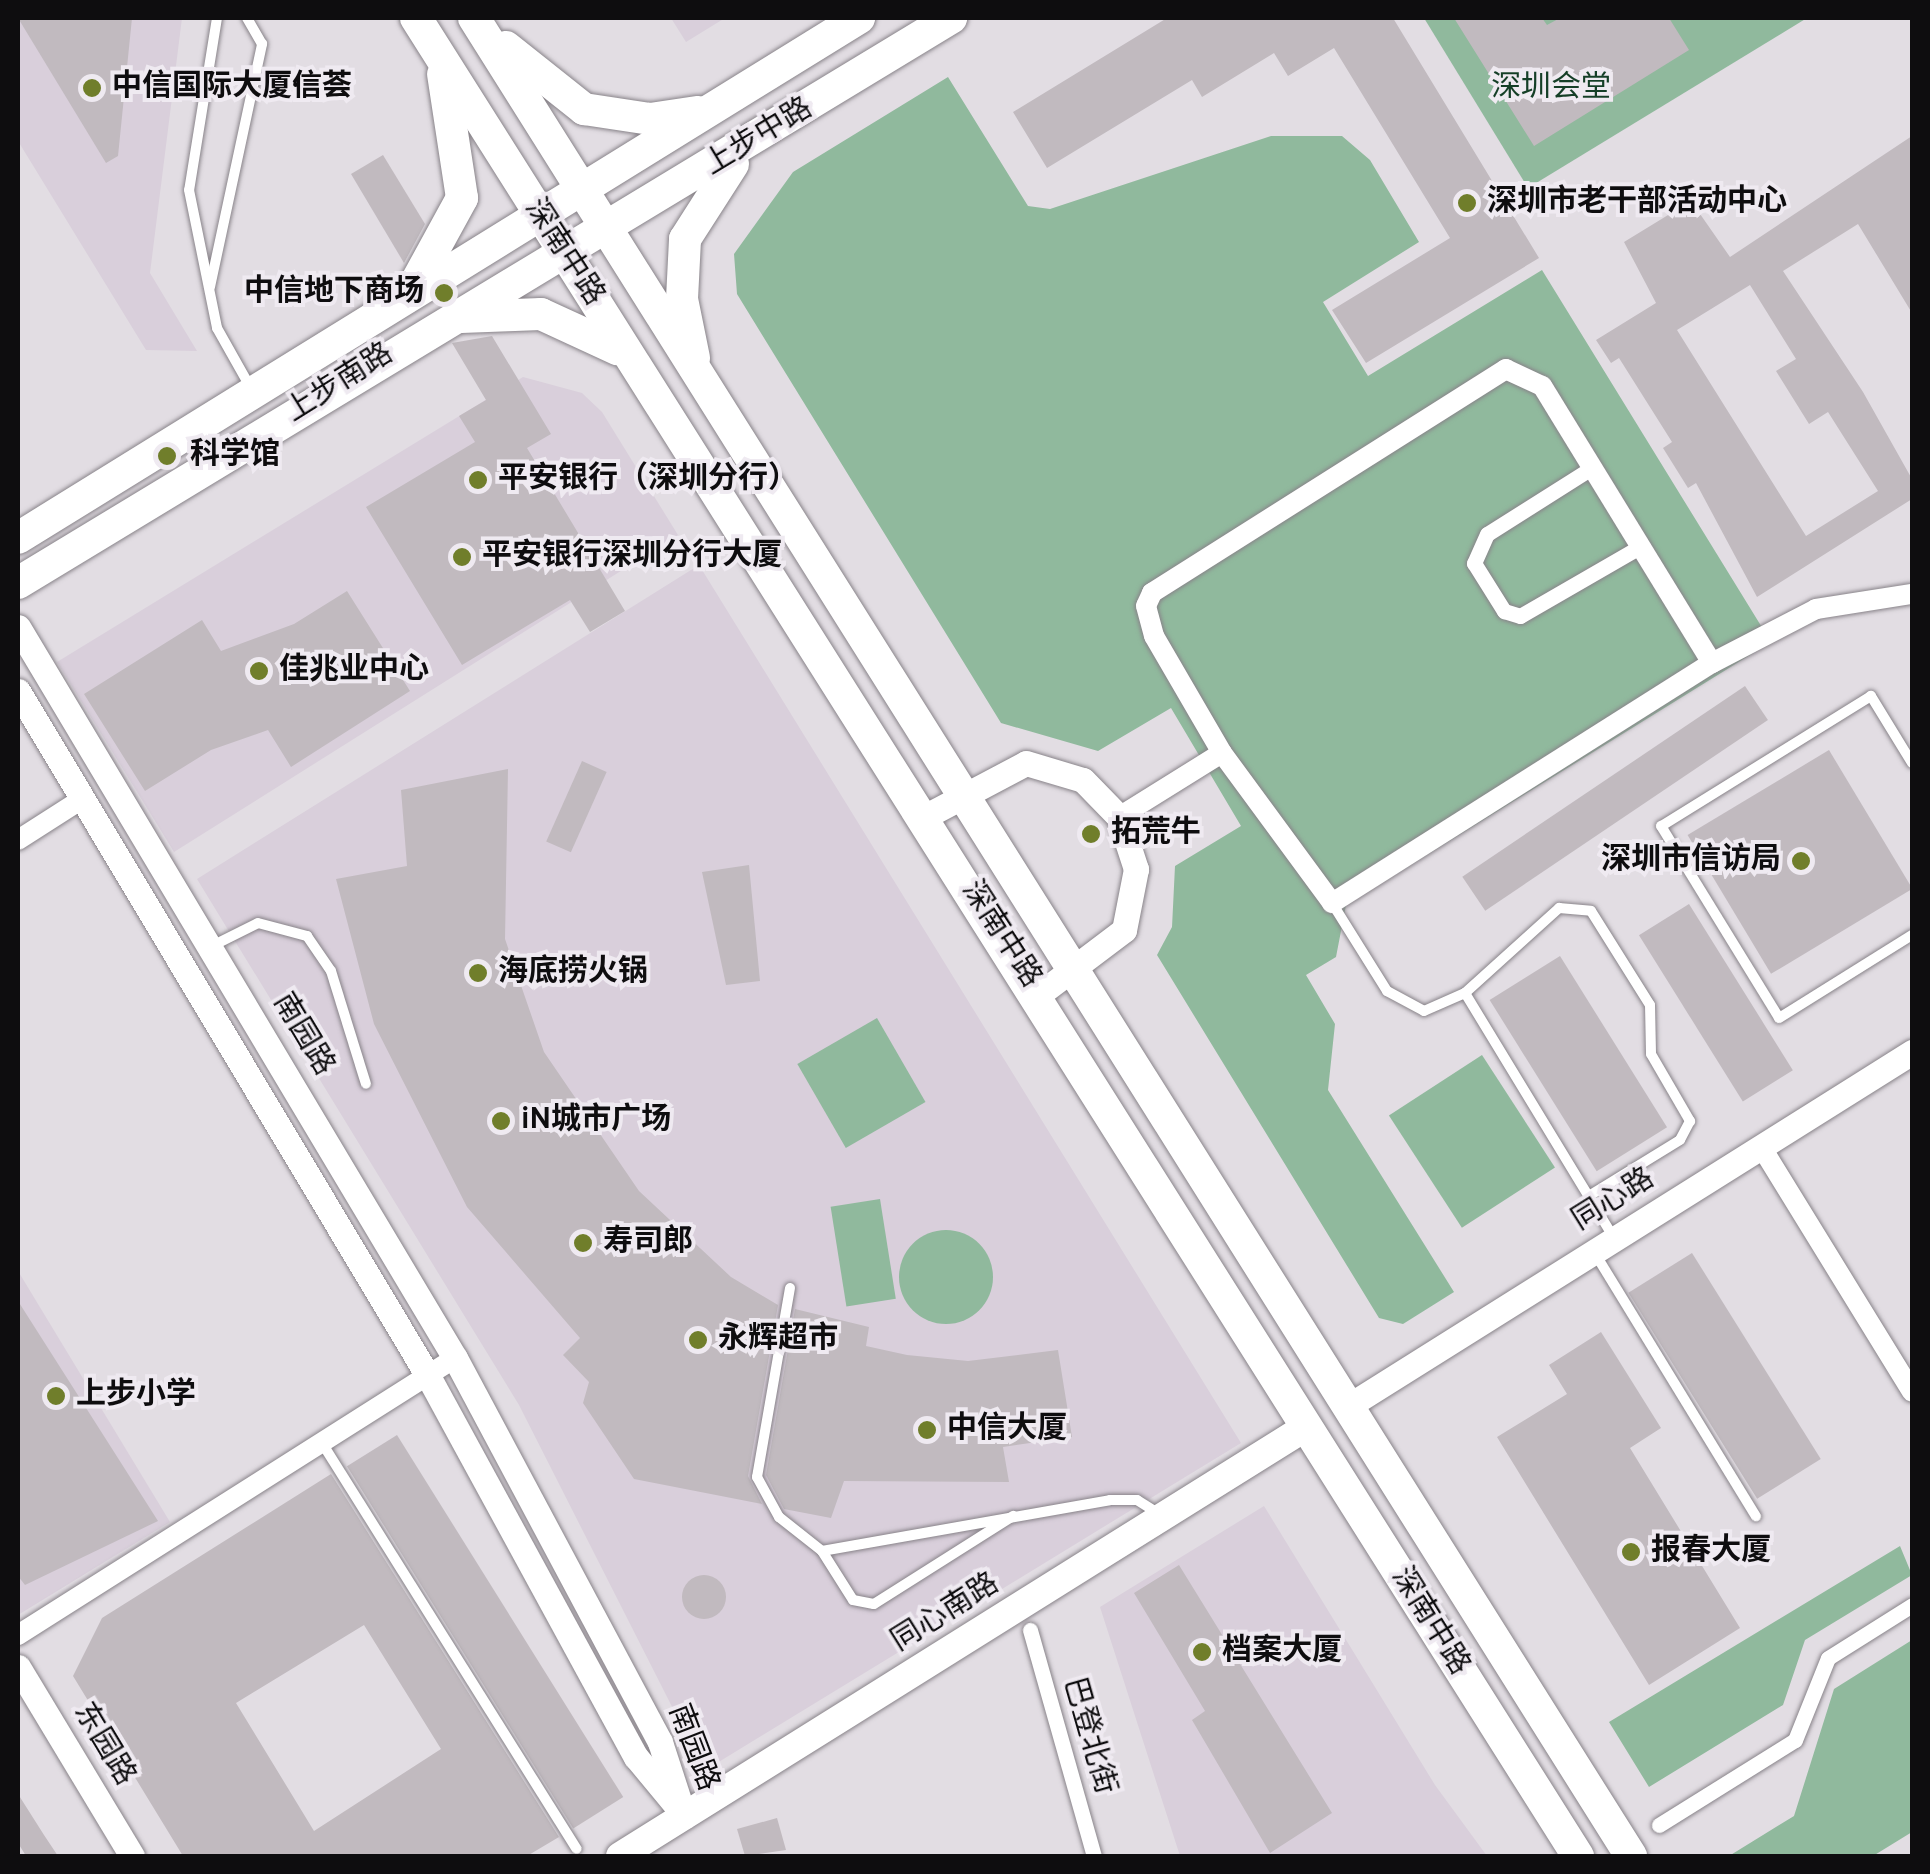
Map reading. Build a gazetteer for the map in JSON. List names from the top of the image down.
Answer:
{
  "streets": {
    "main road": [
      "上步中路",
      "深南中路",
      "上步南路",
      "同心南路"
    ],
    "street": [
      "南园路",
      "同心路",
      "巴登北街",
      "东园路"
    ]
  },
  "crossings": [
    ["上步中路", "深南中路"],
    ["上步中路", "上步南路"],
    ["深南中路", "上步南路"],
    ["深南中路", "同心路"],
    ["深南中路", "同心南路"],
    ["南园路", "同心南路"]
  ],
  "parks": ["深圳会堂"],
  "places": [
    "中信国际大厦·信荟",
    "深圳市老干部活动中心",
    "中信地下商场",
    "科学馆",
    "平安银行（深圳分行）",
    "平安银行深圳分行大厦",
    "佳兆业中心",
    "拓荒牛",
    "深圳市信访局",
    "海底捞火锅",
    "iN城市广场",
    "寿司郎",
    "永辉超市",
    "上步小学",
    "中信大厦",
    "报春大厦",
    "档案大厦"
  ]
}
